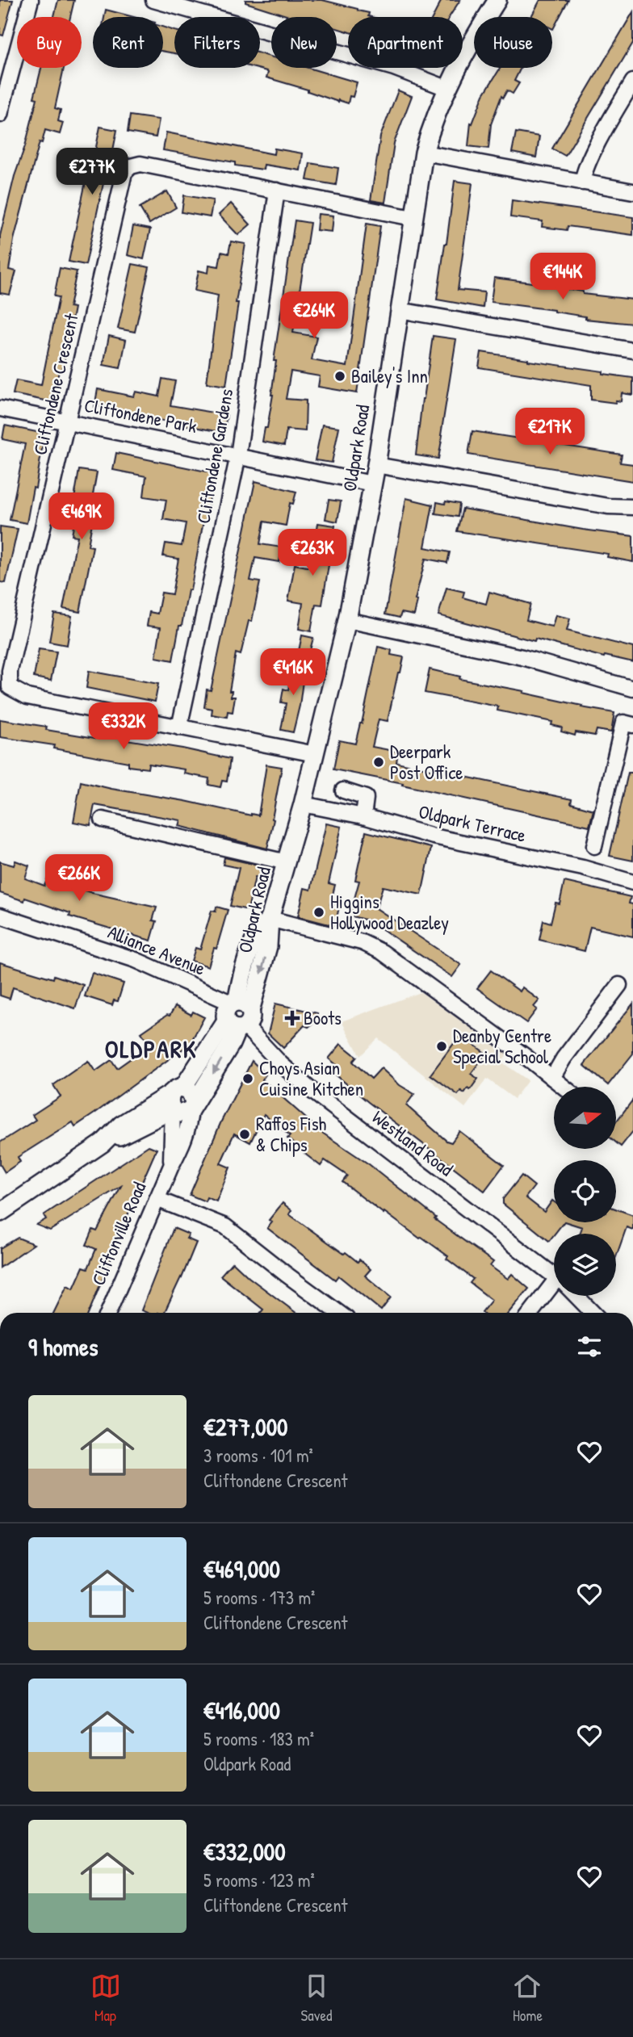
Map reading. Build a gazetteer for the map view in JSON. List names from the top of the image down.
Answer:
{
  "streets": {
    "main road": ["Oldpark Road", "Cliftonville Road"],
    "street": [
      "Cliftondene Crescent",
      "Cliftondene Park",
      "Cliftondene Gardens",
      "Oldpark Terrace",
      "Alliance Avenue",
      "Westland Road"
    ]
  },
  "crossings": [
    ["Cliftondene Crescent", "Cliftondene Park"],
    ["Cliftondene Crescent", "Oldpark Road"],
    ["Cliftondene Crescent", "Cliftondene Gardens"],
    ["Cliftondene Park", "Oldpark Road"],
    ["Cliftondene Park", "Cliftondene Gardens"],
    ["Oldpark Road", "Oldpark Terrace"],
    ["Oldpark Road", "Alliance Avenue"],
    ["Oldpark Road", "Westland Road"],
    ["Oldpark Road", "Cliftonville Road"],
    ["Alliance Avenue", "Westland Road"],
    ["Alliance Avenue", "Cliftonville Road"],
    ["Westland Road", "Cliftonville Road"]
  ],
  "districts": ["OLDPARK"],
  "places": {
    "other": [
      "Bailey's Inn",
      "Deerpark Post Office",
      "Higgins Hollywood Deazley",
      "Deanby Centre Special School",
      "Choys Asian Cuisine Kitchen",
      "Raffos Fish & Chips"
    ],
    "health": ["Boots"]
  },
  "north": "right",
  "page": {
    "chip": [
      "Buy",
      "Rent",
      "Filters",
      "New",
      "Apartment",
      "House"
    ],
    "price": [
      "€277K",
      "€144K",
      "€264K",
      "€217K",
      "€469K",
      "€263K",
      "€416K",
      "€332K",
      "€266K"
    ],
    "heading": "9 homes",
    "list": [
      {
        "name": "€277,000",
        "note": "3 rooms · 101 m² · Cliftondene Crescent"
      },
      {
        "name": "€469,000",
        "note": "5 rooms · 173 m² · Cliftondene Crescent"
      },
      {
        "name": "€416,000",
        "note": "5 rooms · 183 m² · Oldpark Road"
      },
      {
        "name": "€332,000",
        "note": "5 rooms · 123 m² · Cliftondene Crescent"
      }
    ],
    "tabs": ["Map", "Saved", "Home"]
  }
}
